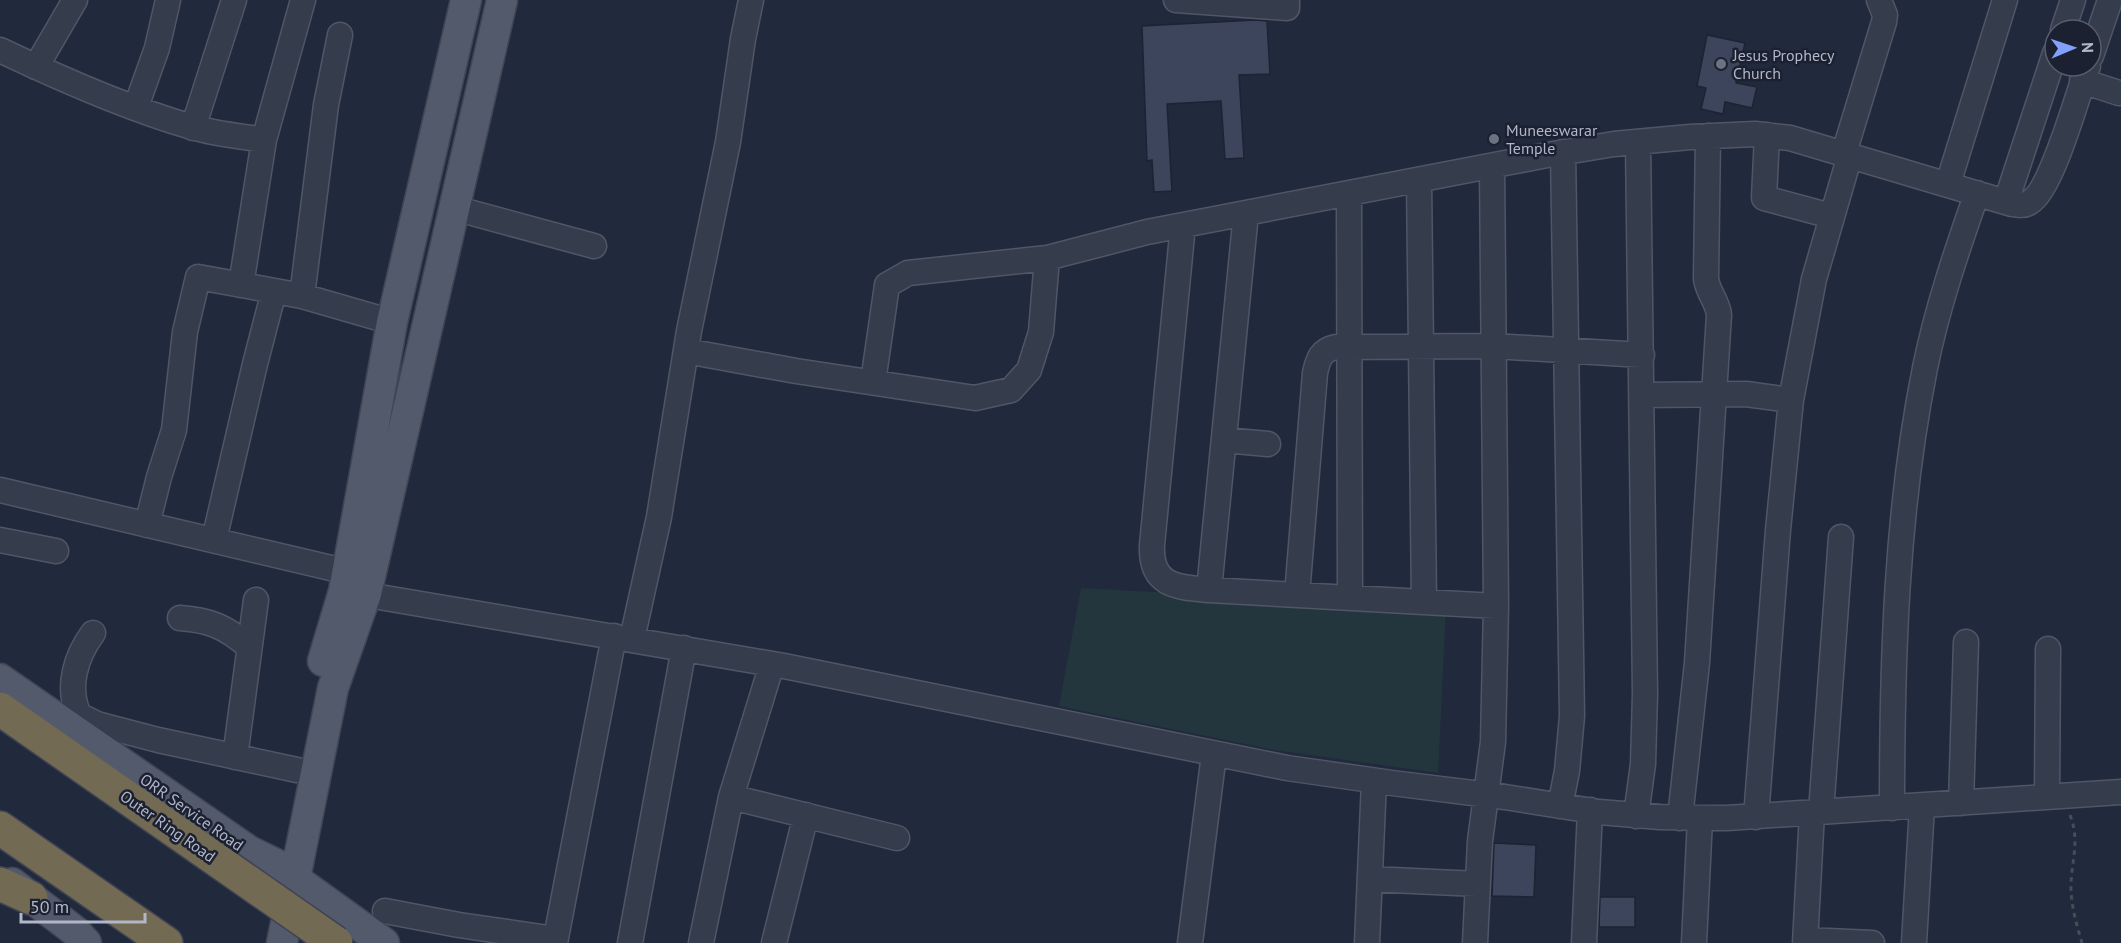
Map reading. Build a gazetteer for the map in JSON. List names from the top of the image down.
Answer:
{
  "streets": {
    "highway": ["Outer Ring Road"],
    "main road": ["ORR Service Road"]
  },
  "places": ["Jesus Prophecy Church", "Muneeswarar Temple"],
  "scale_bar": "50 m",
  "north": "right"
}
